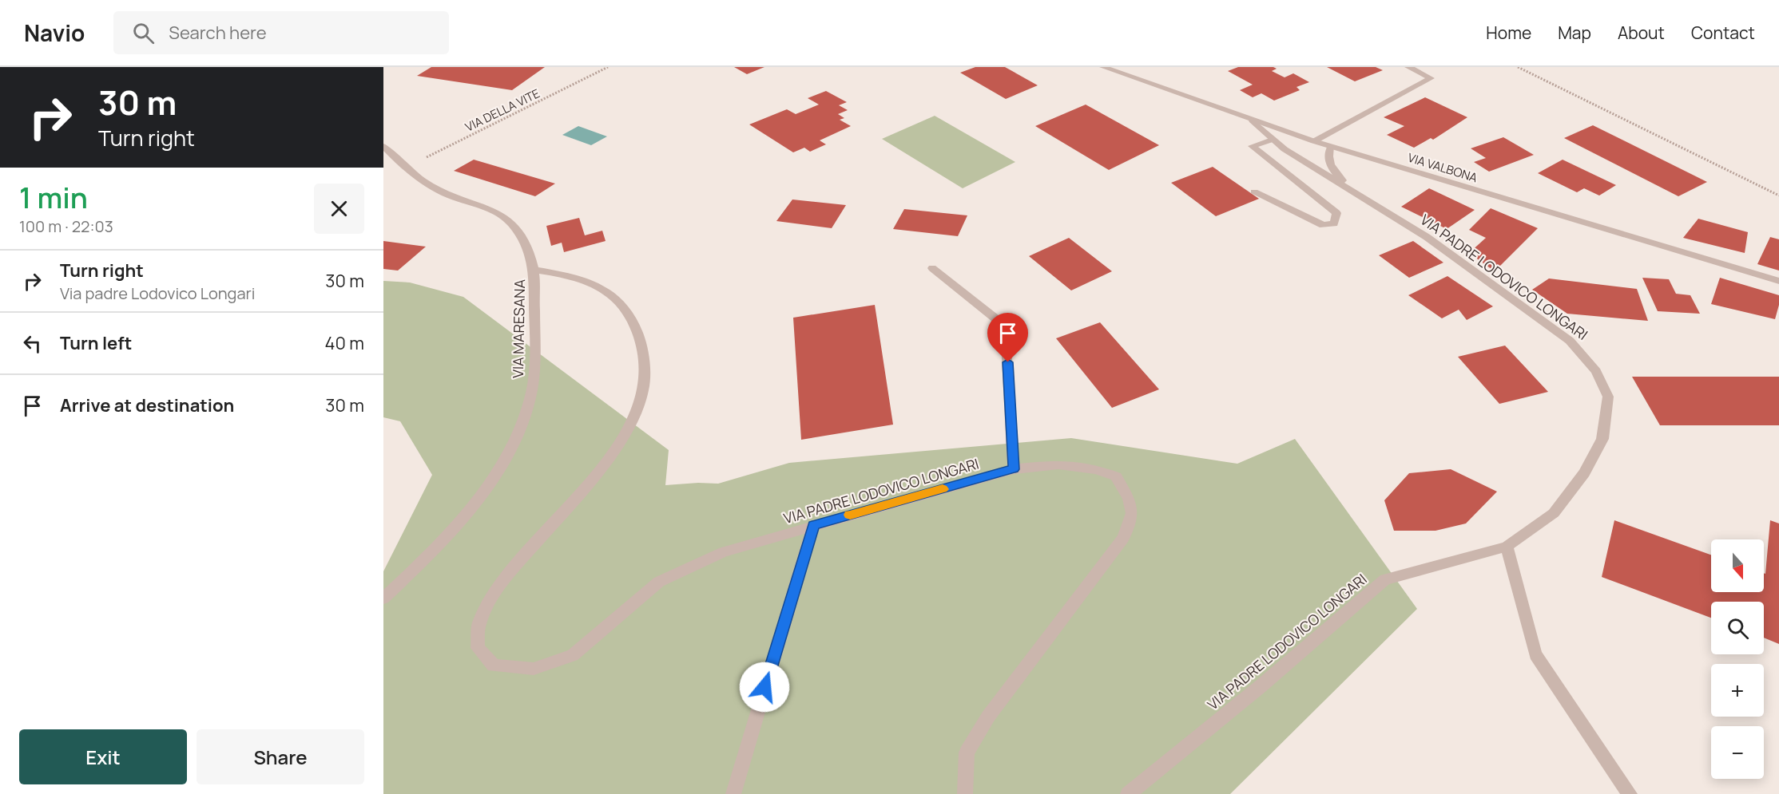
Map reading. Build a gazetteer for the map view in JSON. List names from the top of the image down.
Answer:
{
  "streets": {
    "street": ["VIA VALBONA", "VIA PADRE LODOVICO LONGARI", "VIA MARESANA"],
    "path": ["VIA DELLA VITE"]
  },
  "crossings": [
    ["VIA DELLA VITE", "VIA MARESANA"],
    ["VIA VALBONA", "VIA PADRE LODOVICO LONGARI"],
    ["VIA PADRE LODOVICO LONGARI", "VIA MARESANA"]
  ],
  "north": "bottom",
  "page": {
    "header": "Navio",
    "search": "Search here",
    "nav": [
      "Home",
      "Map",
      "About",
      "Contact"
    ],
    "turn": ["30 m", "Turn right"],
    "heading": ["1 min", "100 m · 22:03"],
    "list": [
      {
        "name": "Turn right",
        "note": "Via padre Lodovico Longari",
        "value": "30 m"
      },
      {
        "name": "Turn left",
        "value": "40 m"
      },
      {
        "name": "Arrive at destination",
        "value": "30 m"
      }
    ],
    "map_buttons": ["+", "−"],
    "buttons": ["Exit", "Share"]
  }
}
